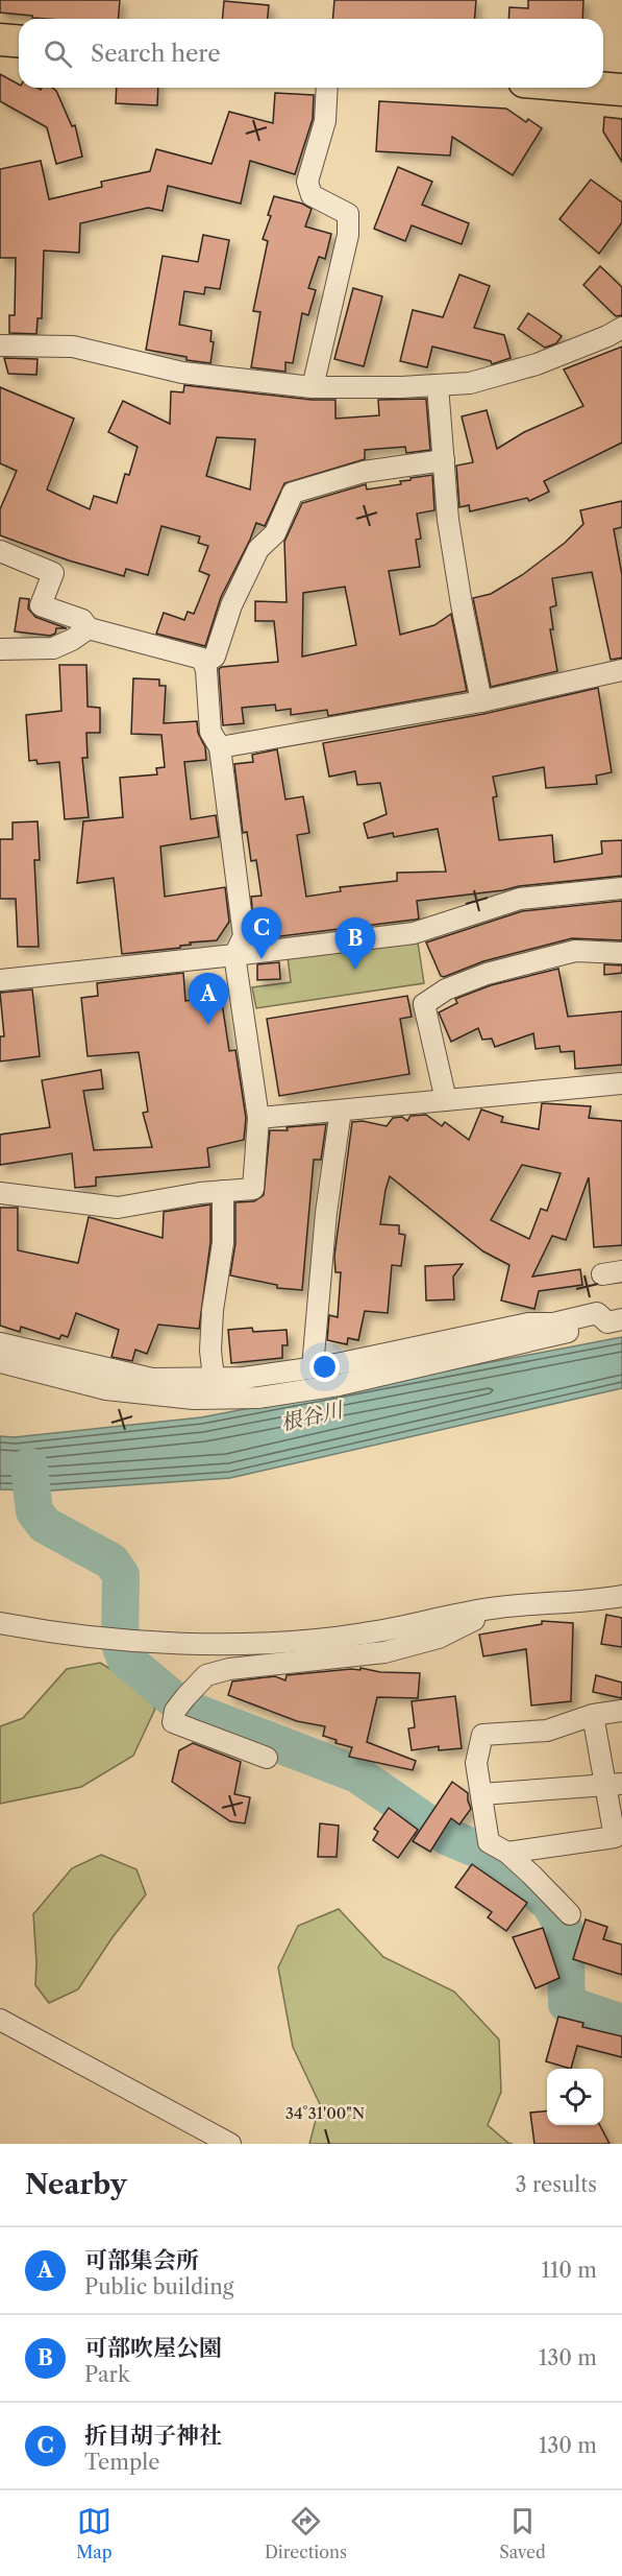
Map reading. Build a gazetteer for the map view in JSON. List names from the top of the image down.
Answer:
{
  "water": ["根谷川"],
  "page": {
    "search": "Search here",
    "pins": ["C", "B", "A"],
    "heading": ["Nearby", "3 results"],
    "list": [
      {
        "mark": "A",
        "name": "可部集会所",
        "note": "Public building",
        "value": "110 m"
      },
      {
        "mark": "B",
        "name": "可部吹屋公園",
        "note": "Park",
        "value": "130 m"
      },
      {
        "mark": "C",
        "name": "折目胡子神社",
        "note": "Temple",
        "value": "130 m"
      }
    ],
    "nav": ["Map", "Directions", "Saved"]
  },
  "coordinates": ["34°31'00\"N"]
}
